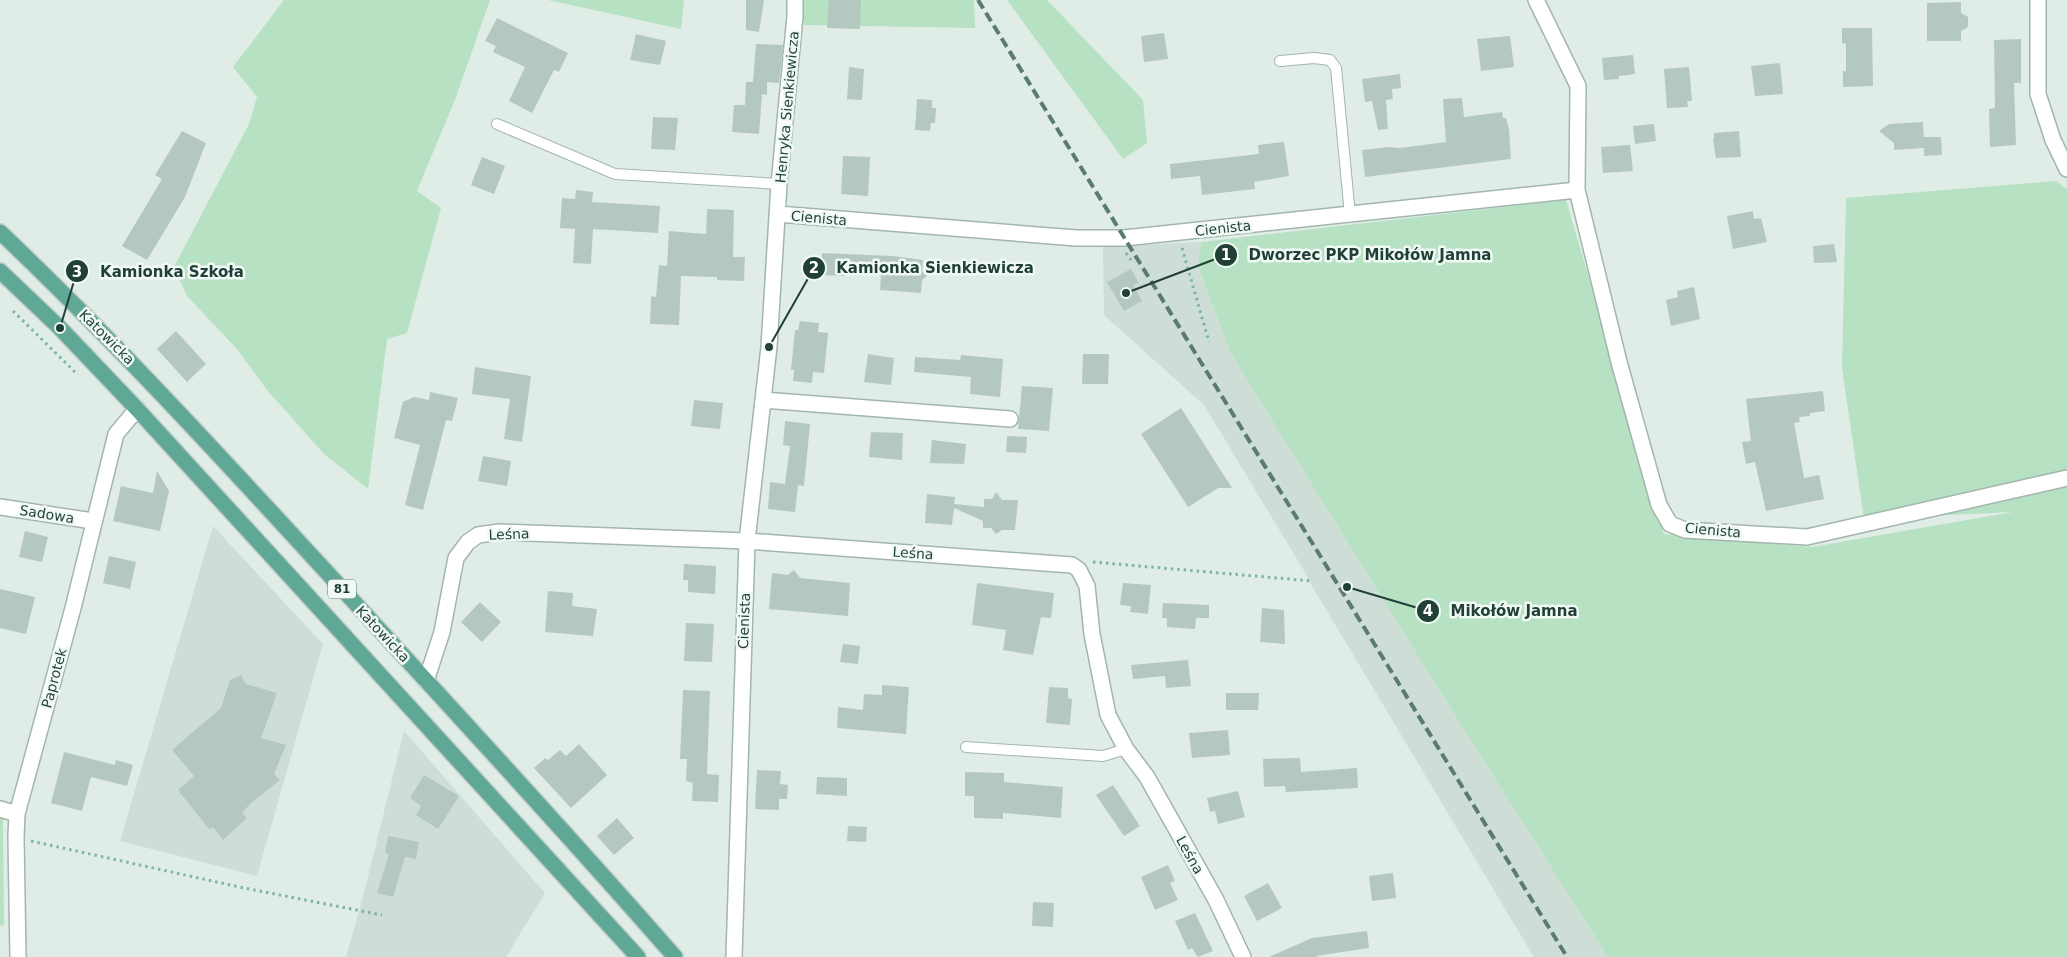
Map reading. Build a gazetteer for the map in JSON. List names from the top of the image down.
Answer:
{
  "streets": {
    "main road": ["Katowicka", "81"],
    "street": [
      "Henryka Sienkiewicza",
      "Cienista",
      "Sadowa",
      "Leśna",
      "Paprotek"
    ]
  },
  "crossings": [
    ["Henryka Sienkiewicza", "Cienista"],
    ["Cienista", "Leśna"],
    ["Katowicka", "Leśna"],
    ["Katowicka", "Paprotek"],
    ["Sadowa", "Paprotek"]
  ],
  "places": [
    "Dworzec PKP Mikołów Jamna",
    "Kamionka Szkoła",
    "Kamionka Sienkiewicza",
    "Mikołów Jamna"
  ]
}
